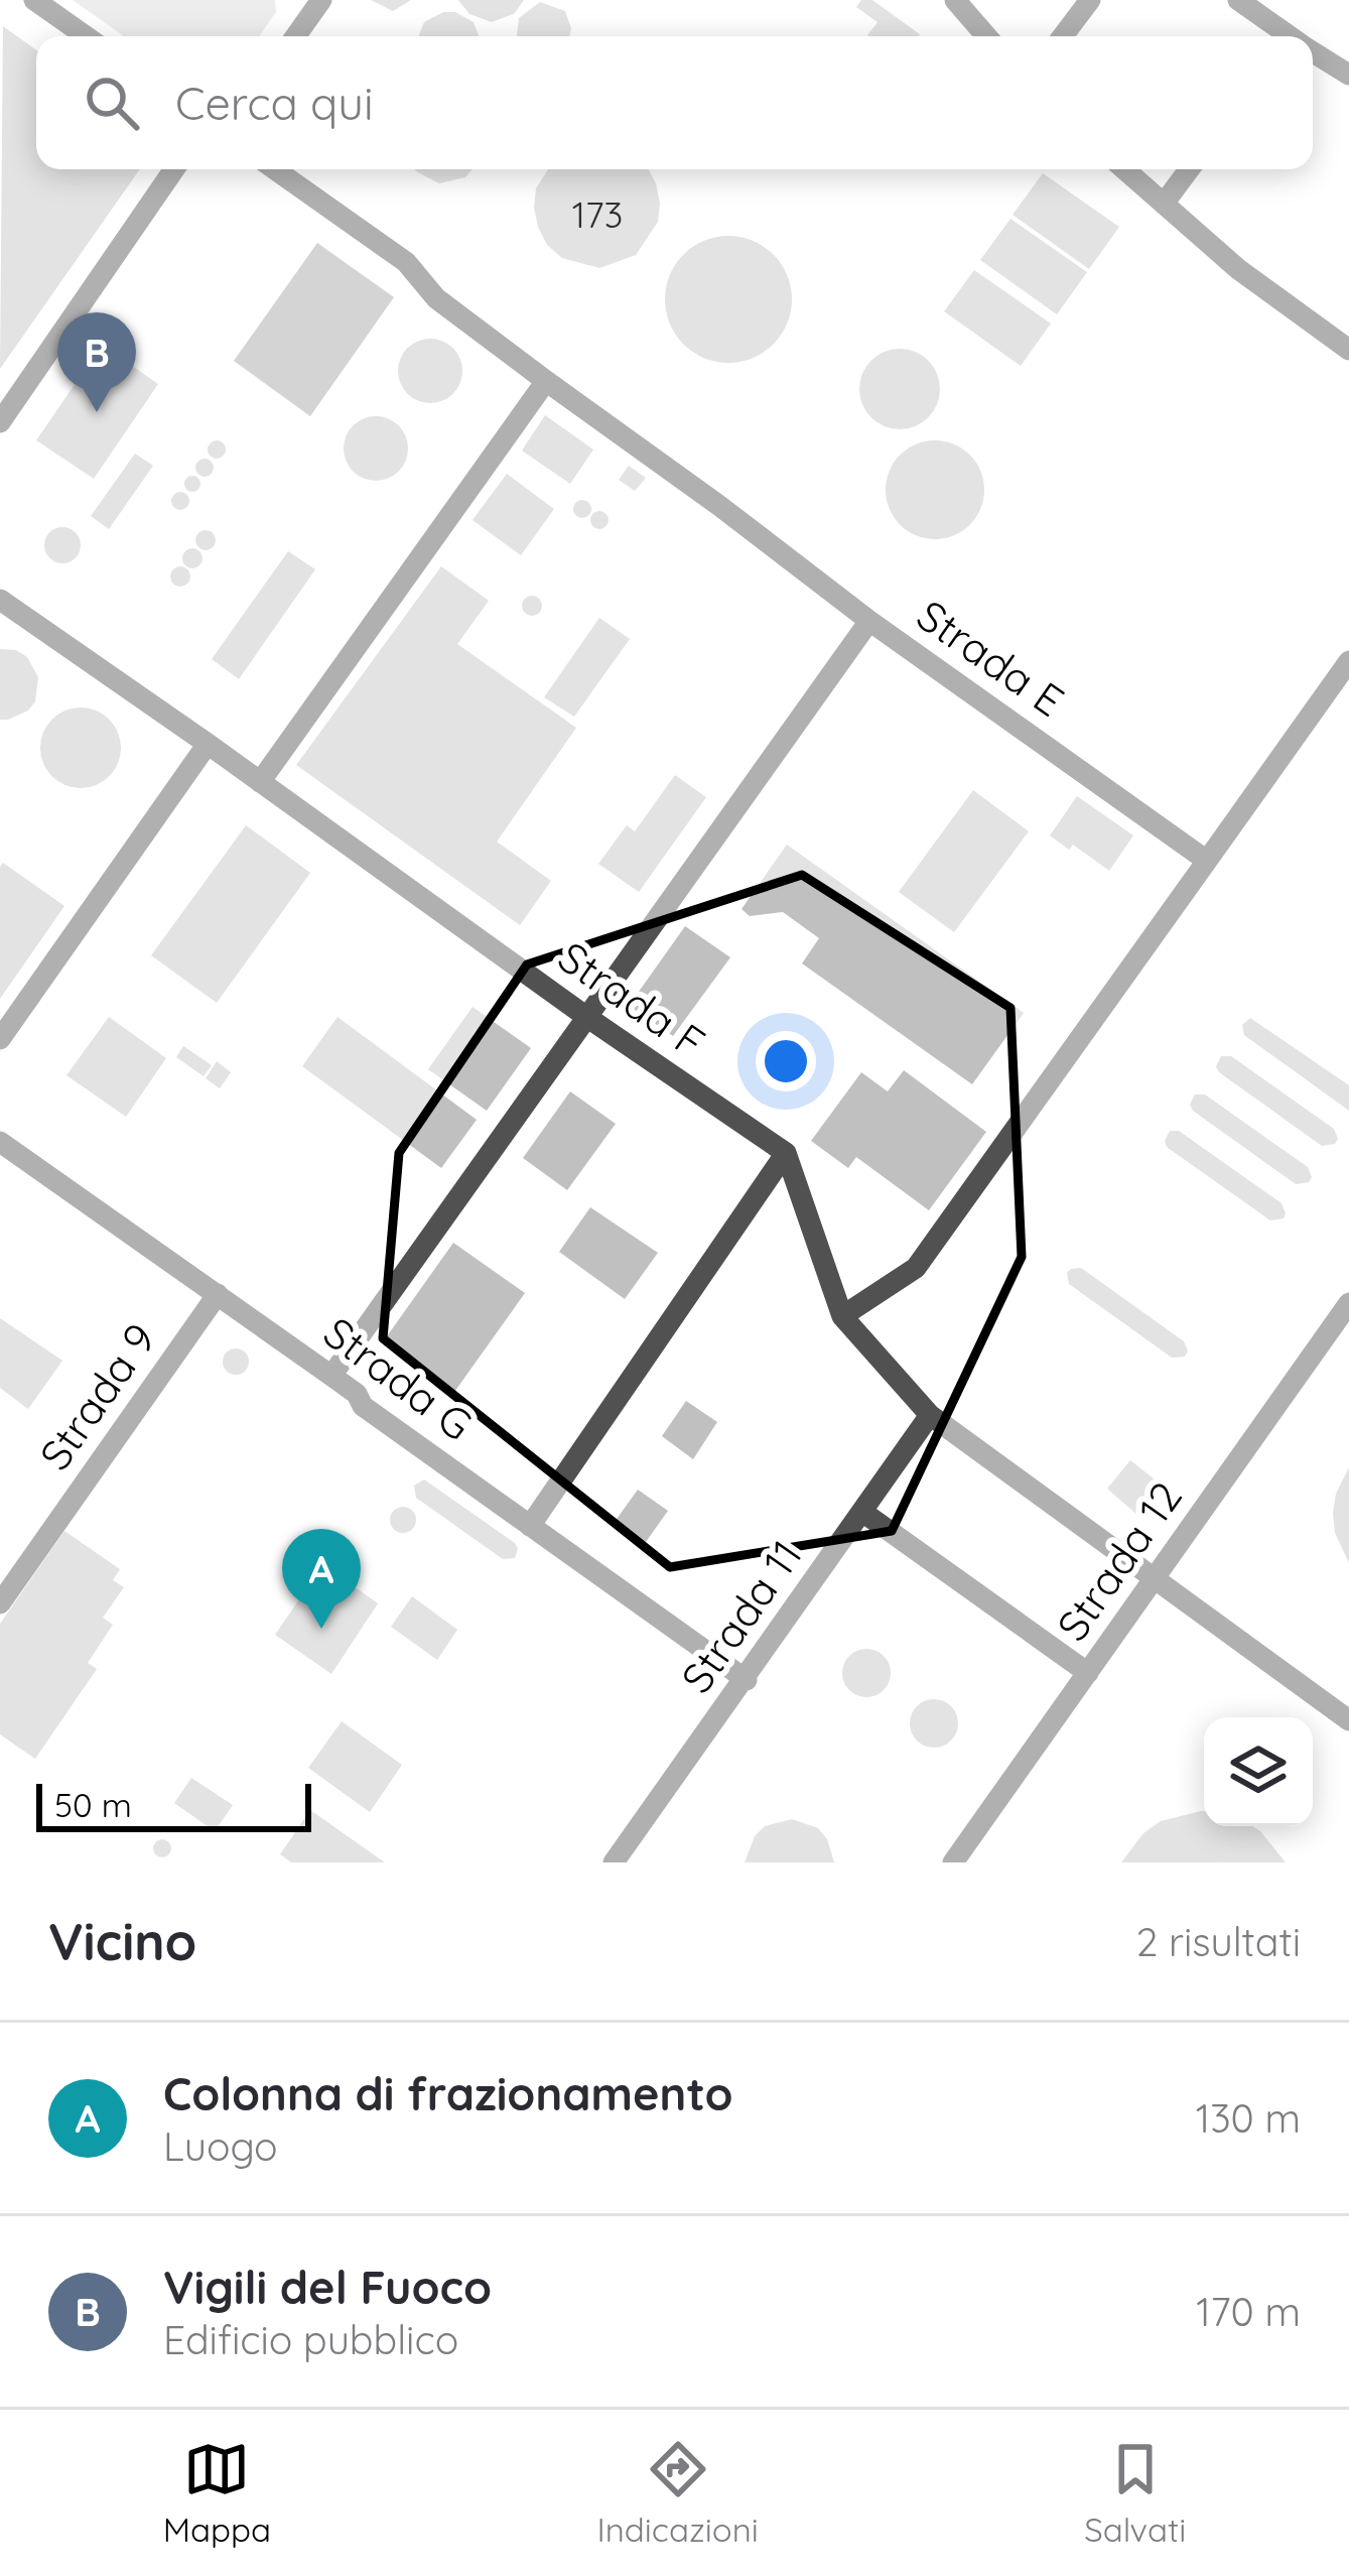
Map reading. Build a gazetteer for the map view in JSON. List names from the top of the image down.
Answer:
{
  "streets": {
    "lane": [
      "Strada E",
      "Strada F",
      "Strada G",
      "Strada 9",
      "Strada 12",
      "Strada 11"
    ]
  },
  "crossings": [
    ["Strada G", "Strada 9"],
    ["Strada G", "Strada 11"]
  ],
  "house_numbers": ["173"],
  "scale_bar": "50 m",
  "page": {
    "search": "Cerca qui",
    "pins": ["B", "A"],
    "scale": "50 m",
    "heading": ["Vicino", "2 risultati"],
    "list": [
      {
        "mark": "A",
        "name": "Colonna di frazionamento",
        "note": "Luogo",
        "value": "130 m"
      },
      {
        "mark": "B",
        "name": "Vigili del Fuoco",
        "note": "Edificio pubblico",
        "value": "170 m"
      }
    ],
    "nav": ["Mappa", "Indicazioni", "Salvati"]
  }
}
